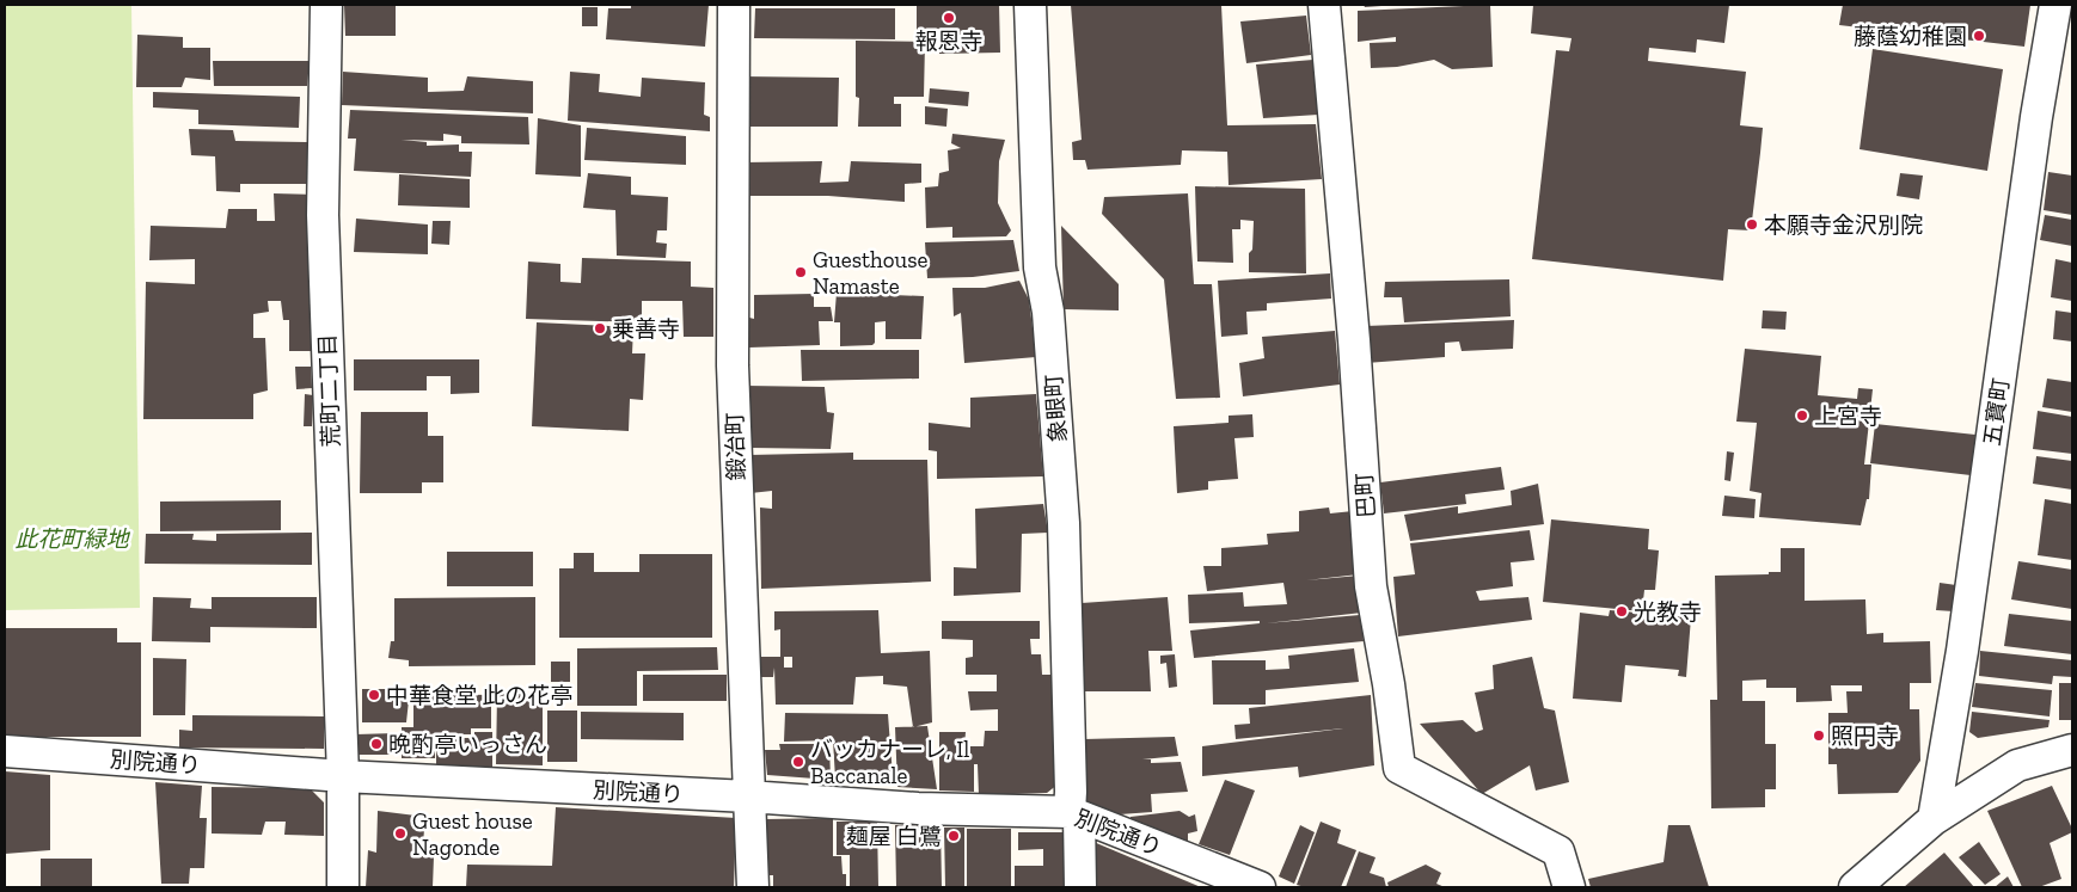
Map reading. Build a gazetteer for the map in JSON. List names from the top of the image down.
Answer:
{
  "streets": {
    "street": [
      "荒町二丁目",
      "象眼町",
      "五寶町",
      "鍛冶町",
      "巴町",
      "別院通り"
    ]
  },
  "crossings": [
    ["荒町二丁目", "別院通り"],
    ["象眼町", "別院通り"],
    ["鍛冶町", "別院通り"]
  ],
  "parks": ["此花町緑地"],
  "places": [
    "報恩寺",
    "藤蔭幼稚園",
    "本願寺金沢別院",
    "Guesthouse Namaste",
    "乗善寺",
    "上宮寺",
    "光教寺",
    "中華食堂 此の花亭",
    "照円寺",
    "晩酌亭いっさん",
    "バッカナーレ, Il Baccanale",
    "Guest house Nagonde",
    "麺屋 白鷺"
  ]
}
